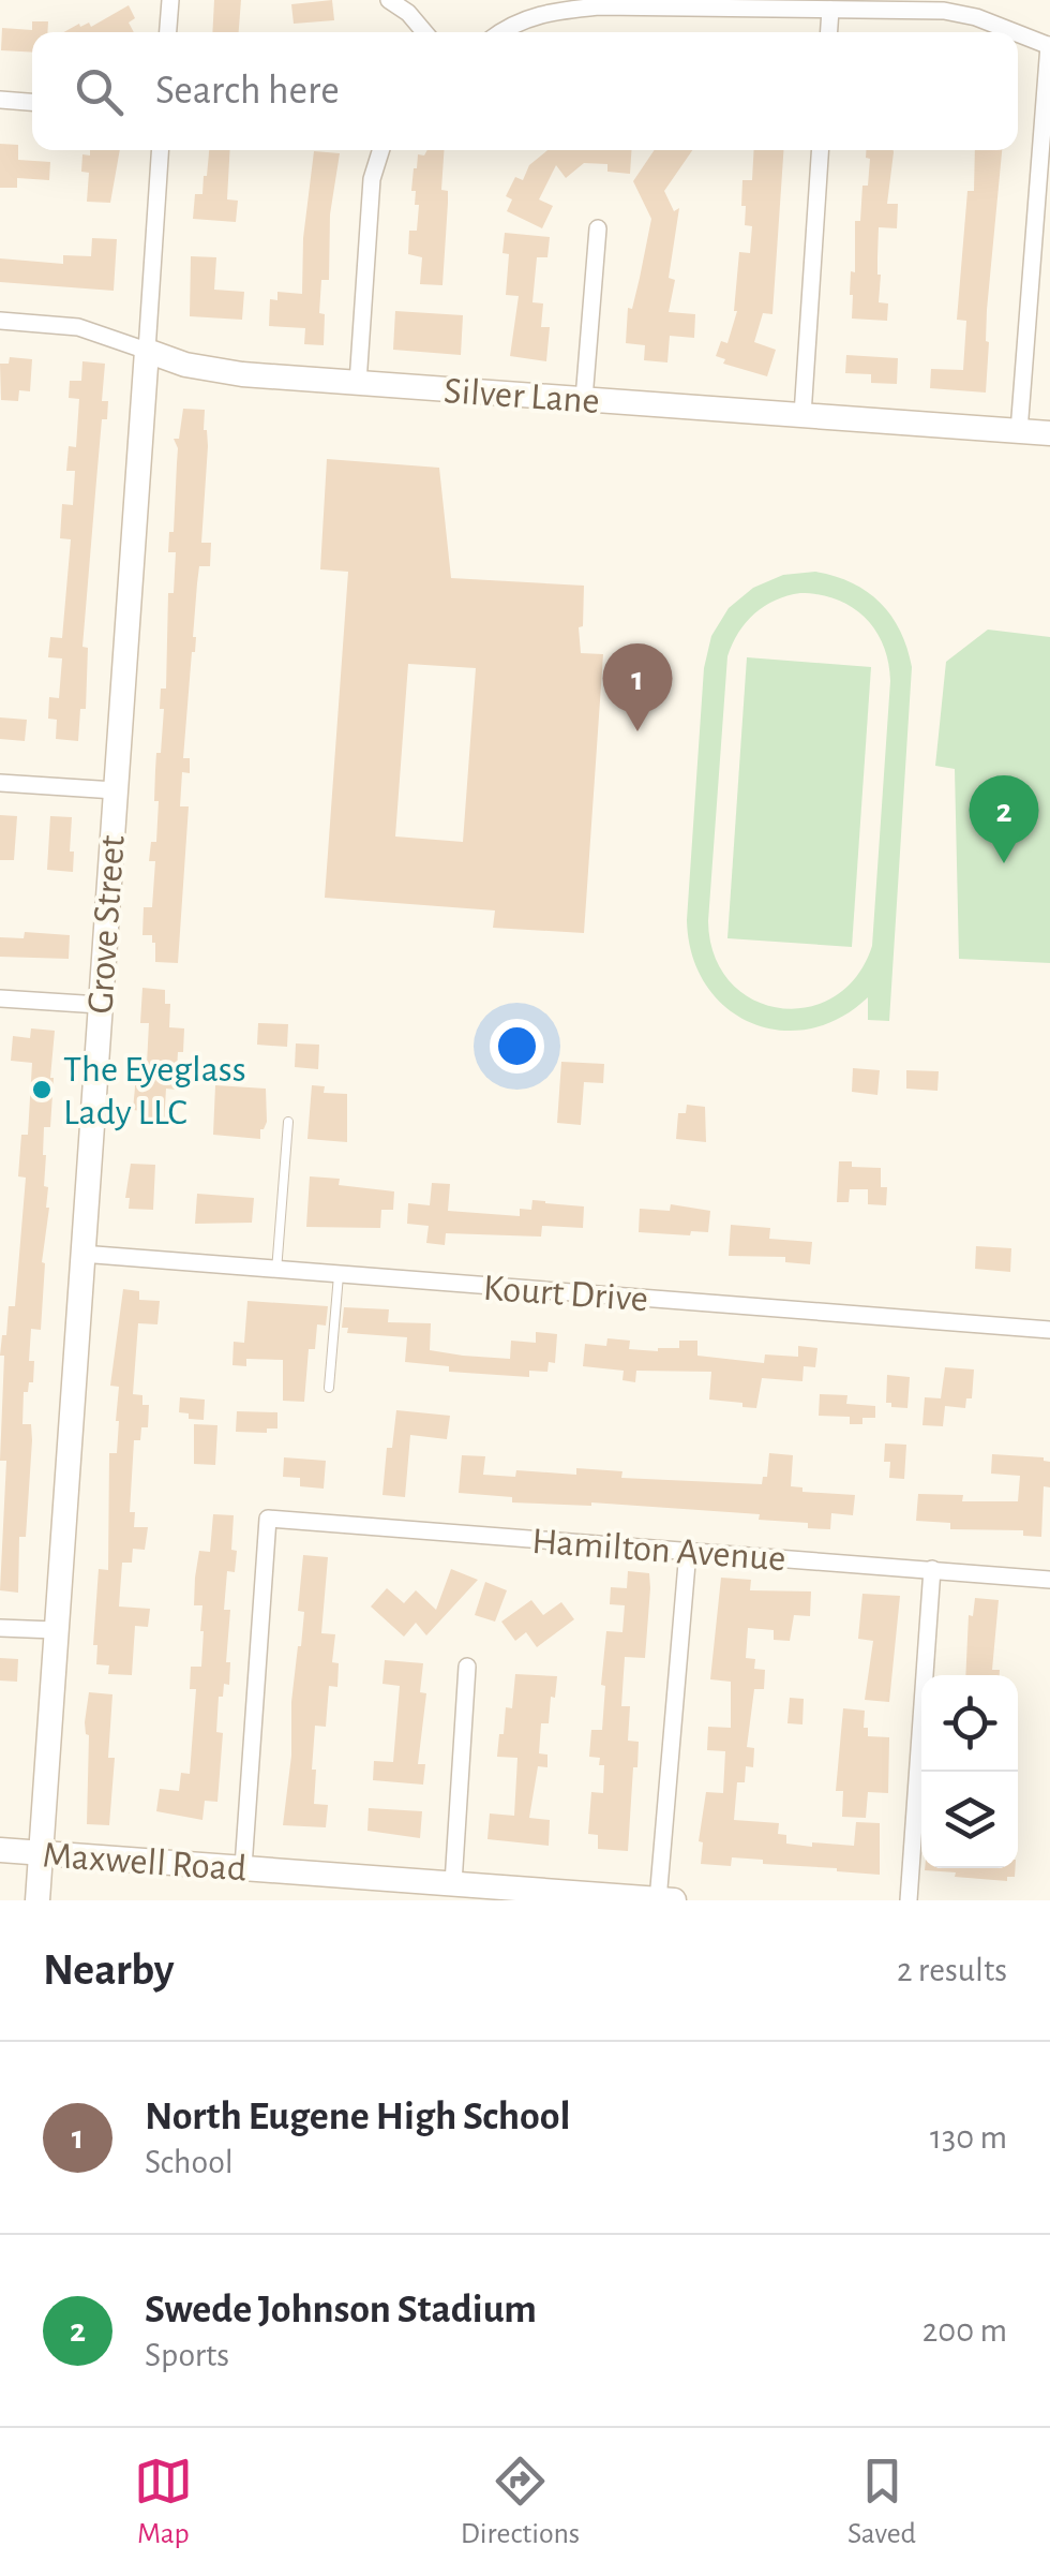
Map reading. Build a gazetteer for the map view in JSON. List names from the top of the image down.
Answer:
{
  "streets": {
    "street": [
      "Silver Lane",
      "Grove Street",
      "Kourt Drive",
      "Hamilton Avenue",
      "Maxwell Road"
    ]
  },
  "crossings": [
    ["Silver Lane", "Grove Street"],
    ["Grove Street", "Kourt Drive"],
    ["Grove Street", "Maxwell Road"],
    ["Hamilton Avenue", "Maxwell Road"]
  ],
  "places": ["The Eyeglass Lady LLC"],
  "page": {
    "search": "Search here",
    "pins": ["1", "2"],
    "heading": ["Nearby", "2 results"],
    "list": [
      {
        "mark": "1",
        "name": "North Eugene High School",
        "note": "School",
        "value": "130 m"
      },
      {
        "mark": "2",
        "name": "Swede Johnson Stadium",
        "note": "Sports",
        "value": "200 m"
      }
    ],
    "nav": ["Map", "Directions", "Saved"]
  }
}
